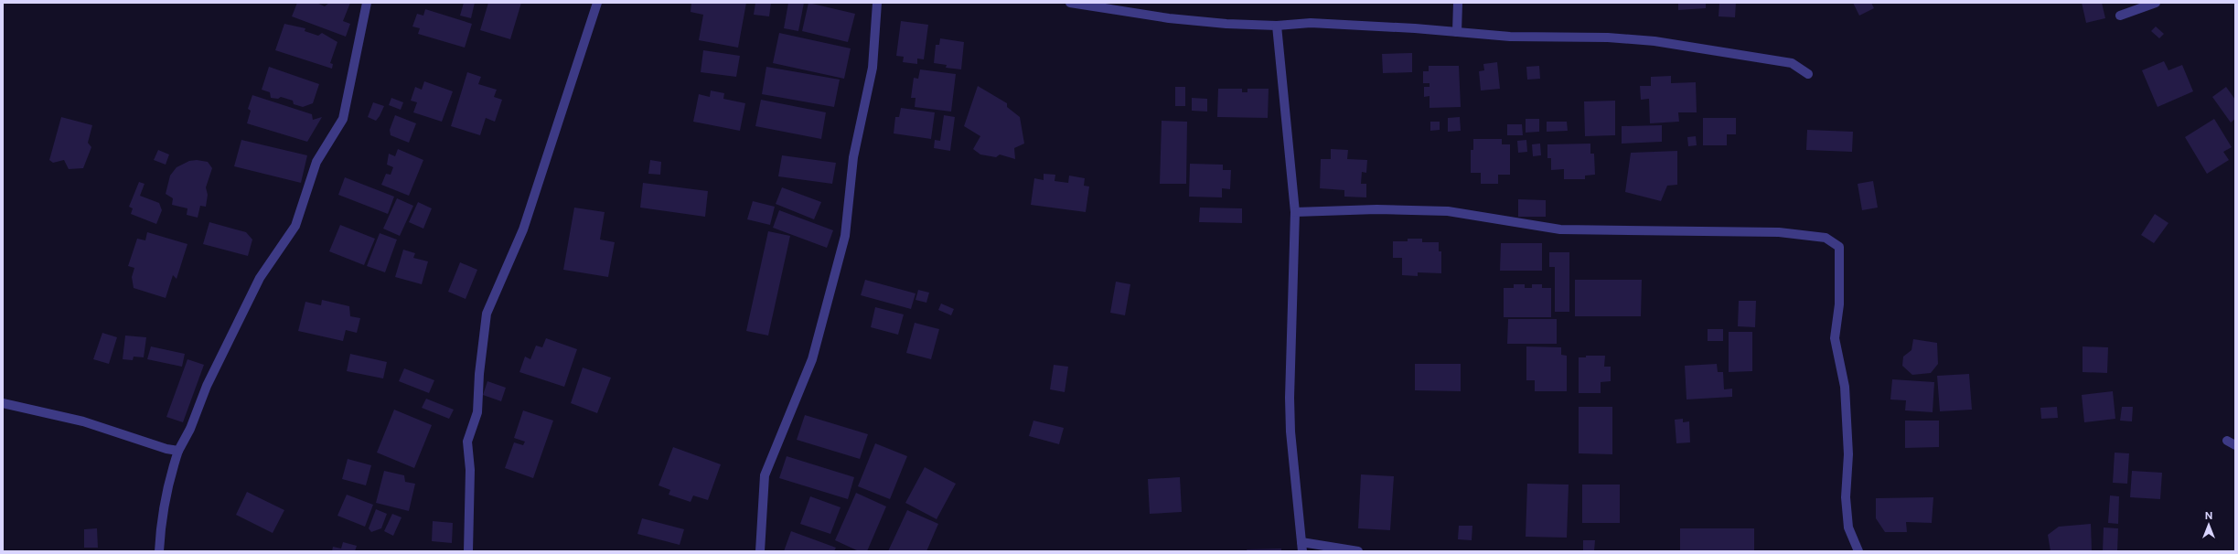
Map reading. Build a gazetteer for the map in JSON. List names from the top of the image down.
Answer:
{
  "north": "top"
}
